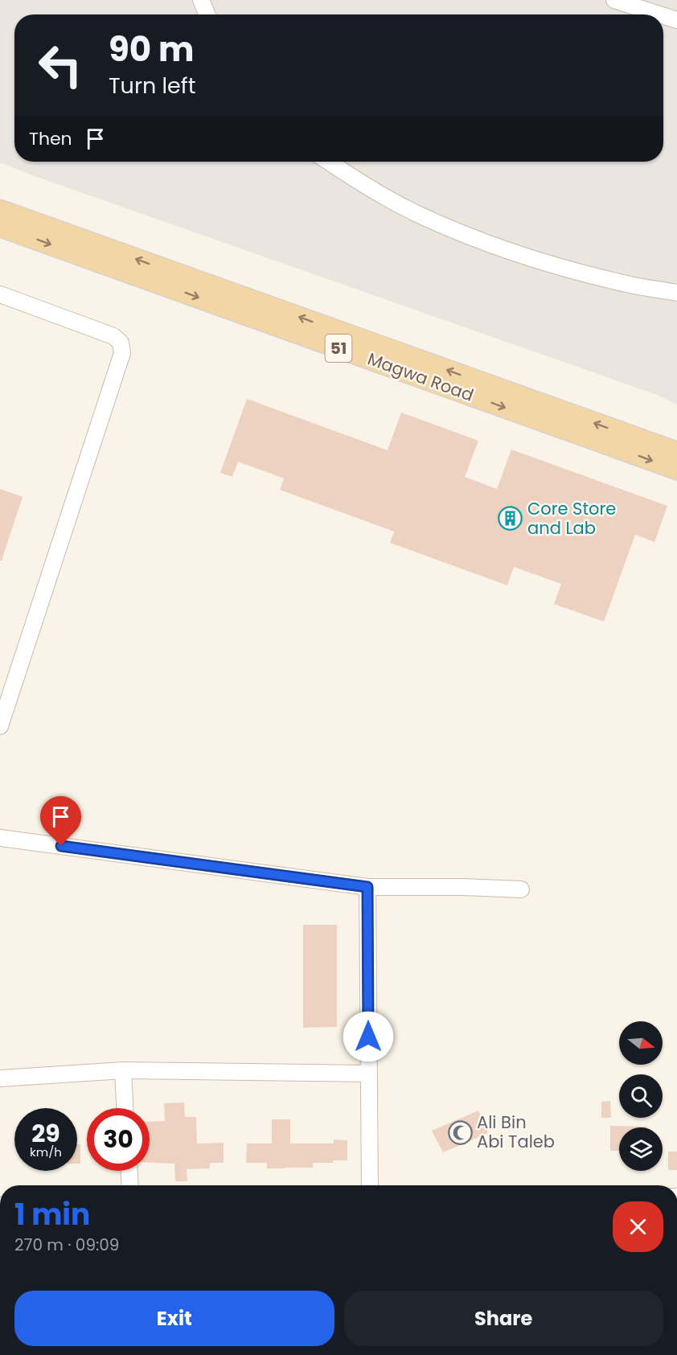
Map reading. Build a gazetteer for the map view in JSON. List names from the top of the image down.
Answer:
{
  "streets": {
    "main road": ["51", "Magwa Road"]
  },
  "places": {
    "building": ["Core Store and Lab"],
    "mosque": ["Ali Bin Abi Taleb"]
  },
  "north": "right",
  "page": {
    "turn": ["90 m", "Turn left"],
    "then": "Then",
    "speed": "29 km/h",
    "limit": "30",
    "heading": ["1 min", "270 m · 09:09"],
    "buttons": ["Exit", "Share"]
  }
}
